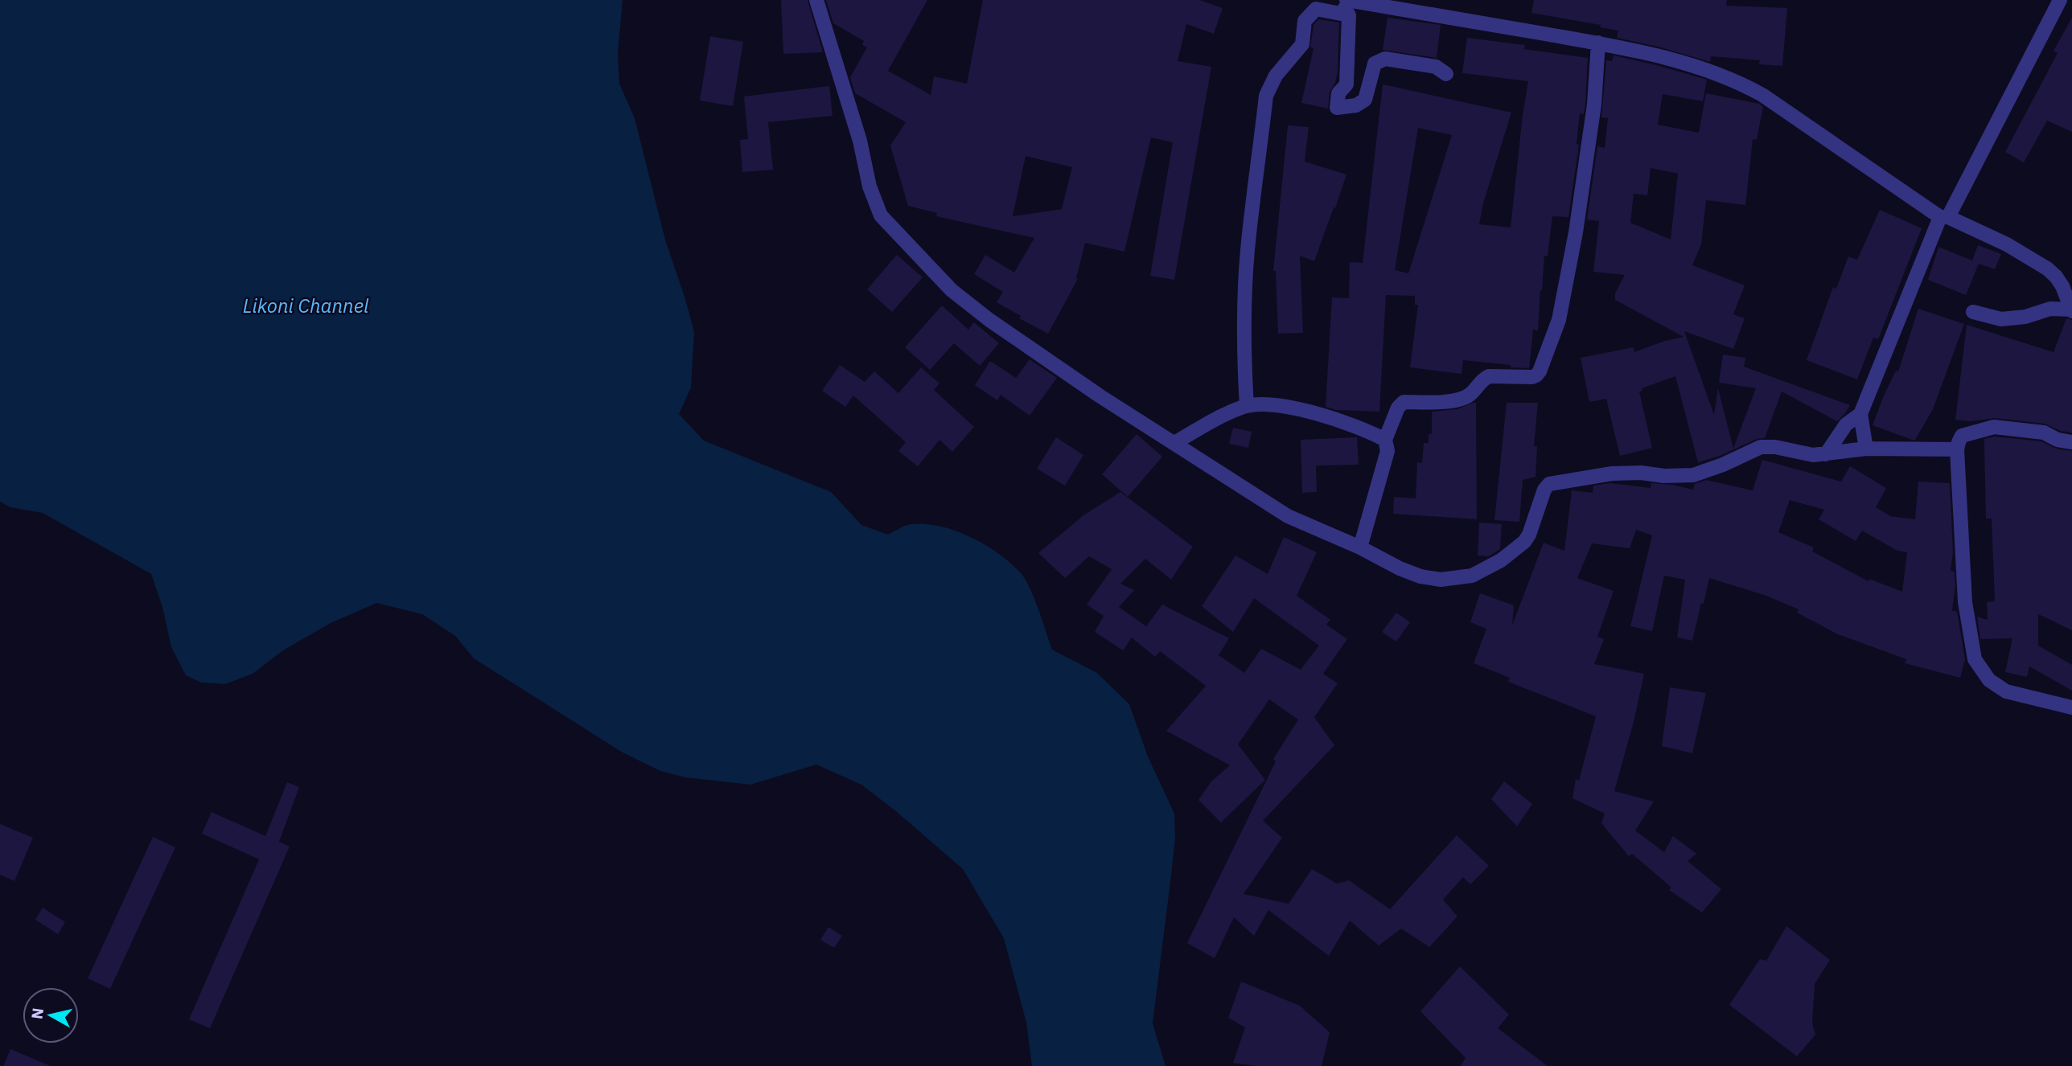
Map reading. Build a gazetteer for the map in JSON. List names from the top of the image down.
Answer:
{
  "water": ["Likoni Channel"],
  "north": "left"
}
